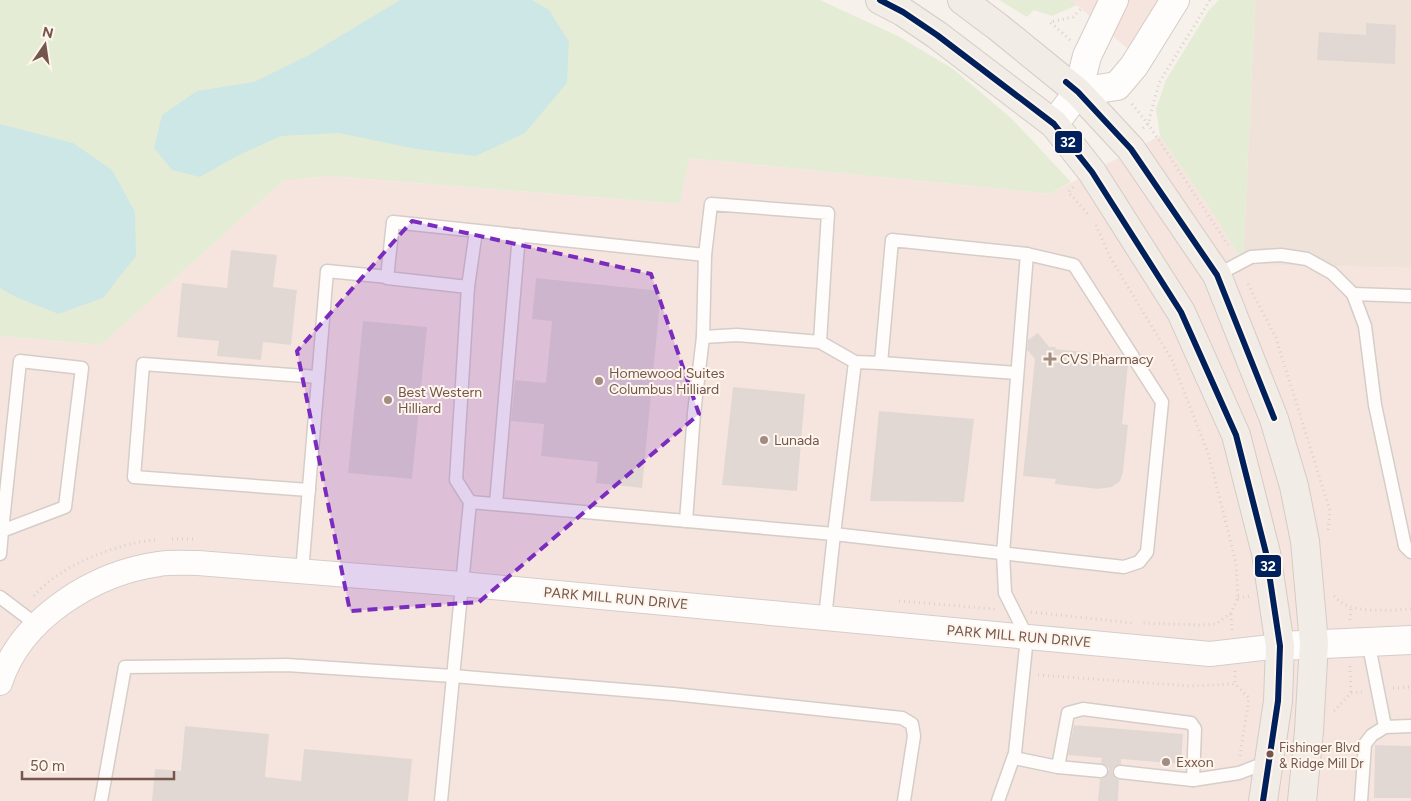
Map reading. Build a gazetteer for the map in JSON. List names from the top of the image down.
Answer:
{
  "streets": {
    "street": ["PARK MILL RUN DRIVE"]
  },
  "places": {
    "health": ["CVS Pharmacy"],
    "other": [
      "Homewood Suites Columbus Hilliard",
      "Best Western Hilliard",
      "Lunada",
      "Fishinger Blvd & Ridge Mill Dr",
      "Exxon"
    ]
  },
  "lines": ["transit line 32"],
  "scale_bar": "50 m",
  "north": "top"
}
